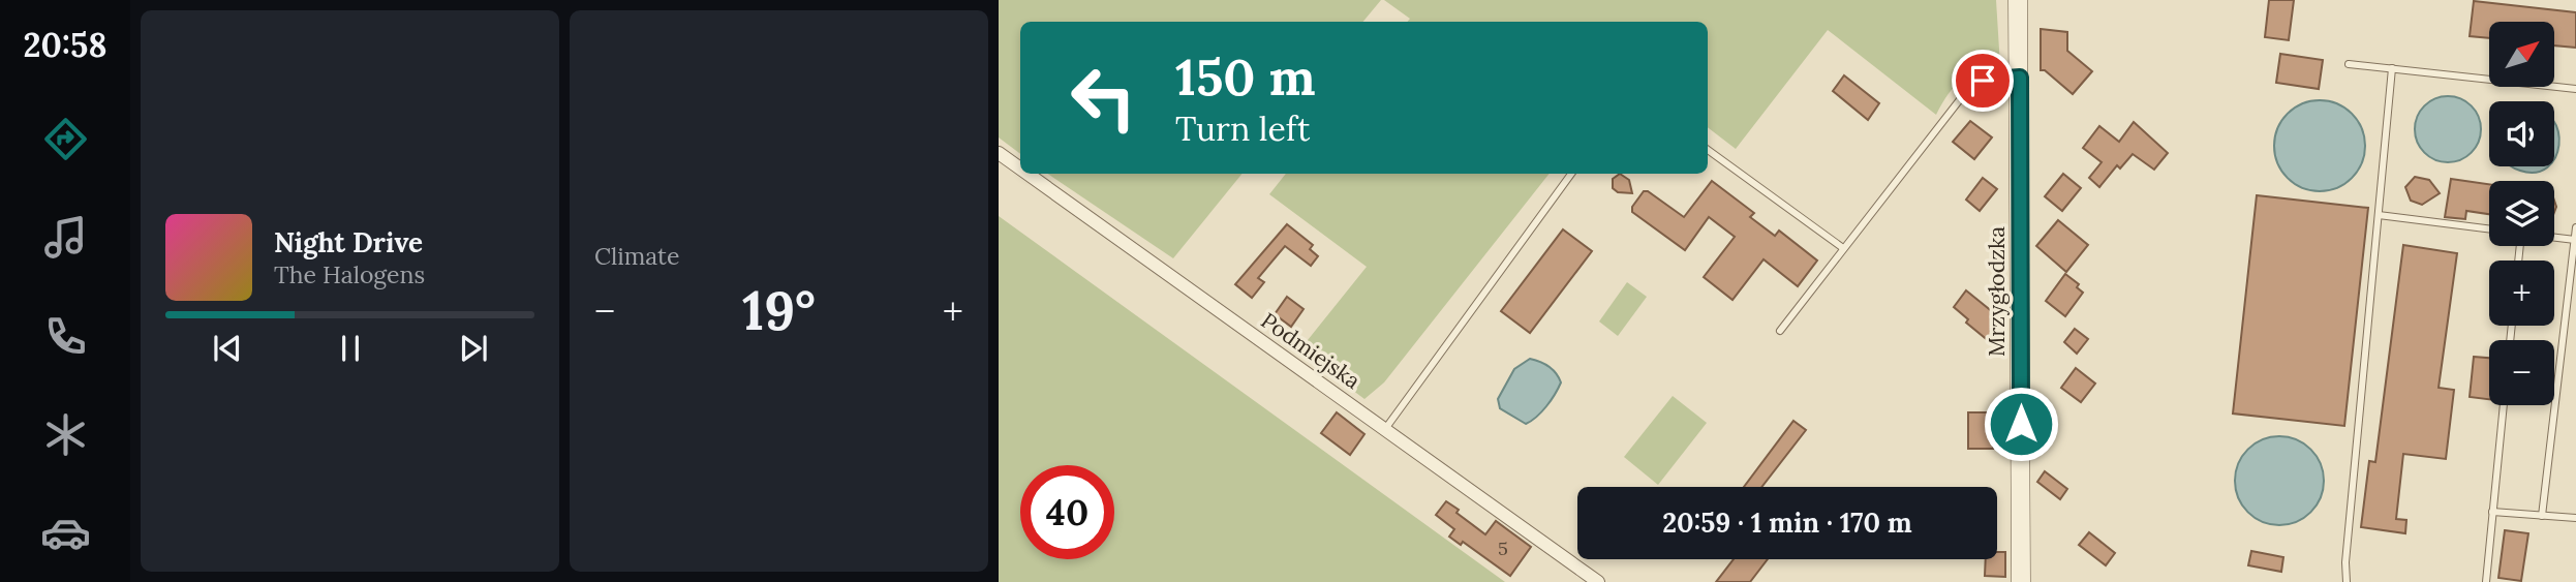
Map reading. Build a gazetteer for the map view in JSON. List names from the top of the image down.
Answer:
{
  "streets": {
    "street": ["Mrzygłodzka", "Podmiejska"]
  },
  "house_numbers": ["5"],
  "north": "top right",
  "page": {
    "tabs": "20:58",
    "tile": "Climate",
    "map_buttons": ["+", "−"],
    "turn": ["150 m", "Turn left"],
    "song": ["Night Drive", "The Halogens"],
    "heat": ["−", "19°", "+"],
    "limit": "40",
    "trip": "20:59 · 1 min · 170 m"
  }
}
